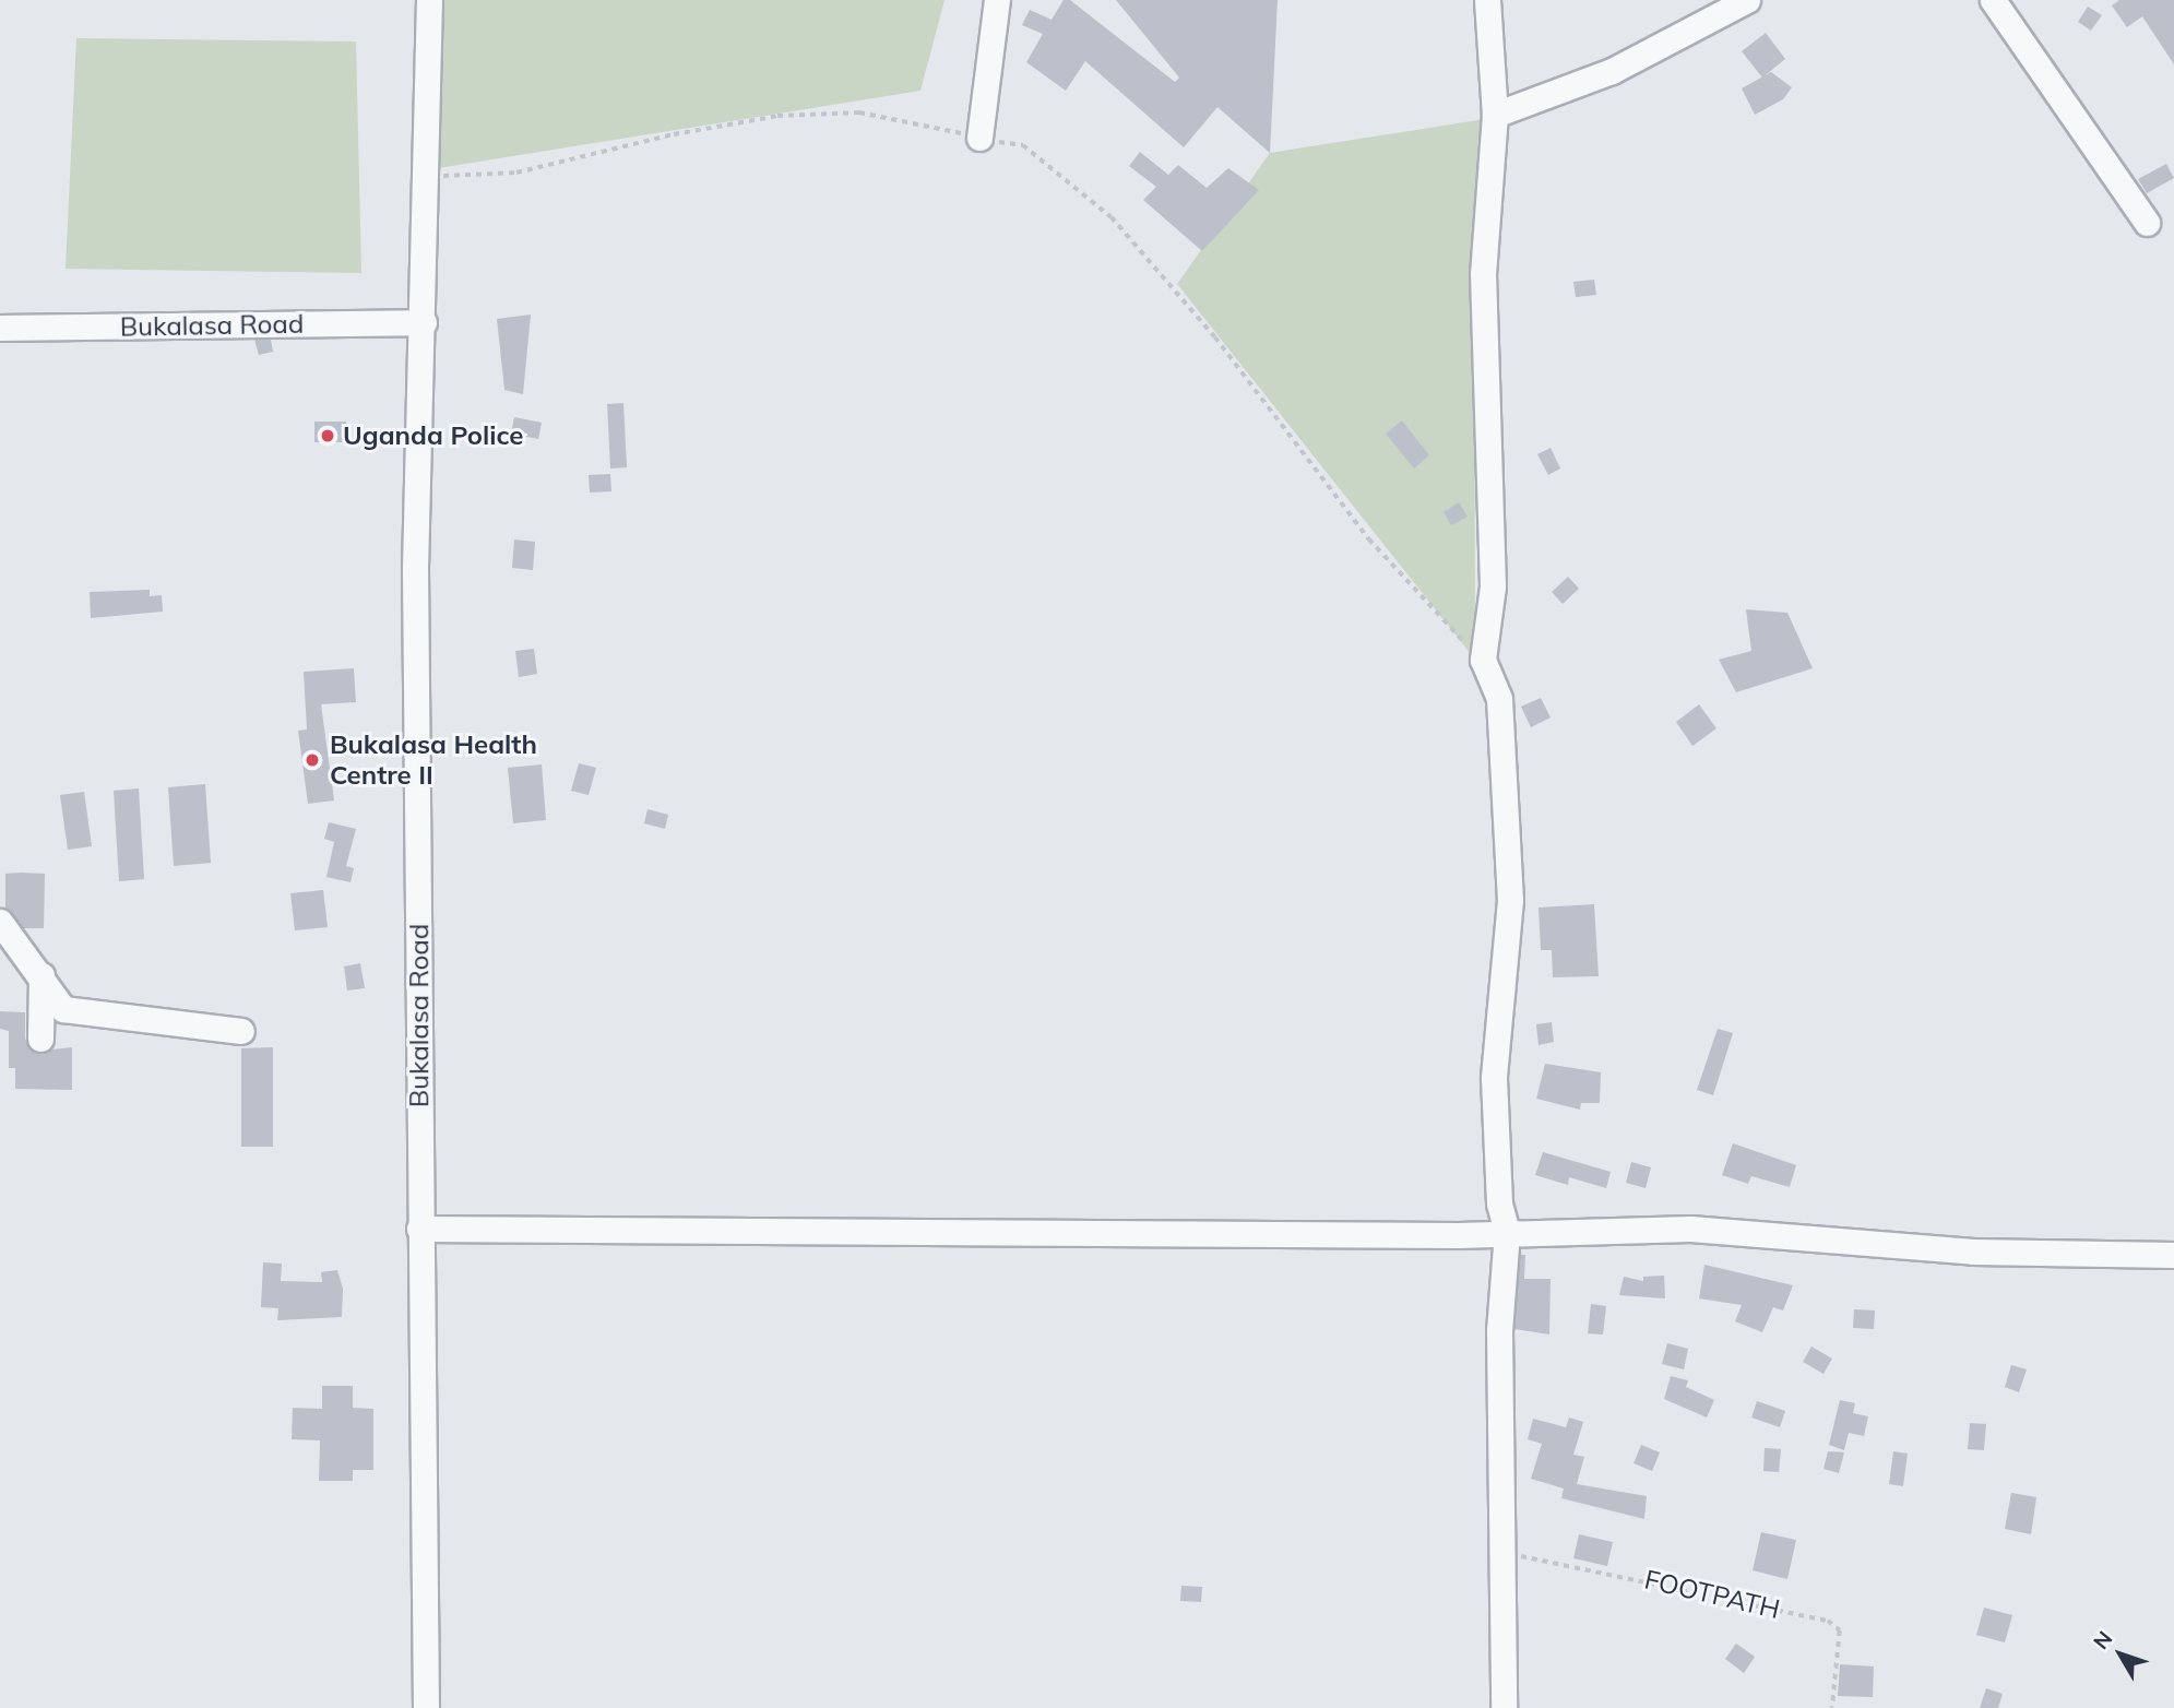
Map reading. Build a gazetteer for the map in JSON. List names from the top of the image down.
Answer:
{
  "streets": {
    "street": ["Bukalasa Road"],
    "path": ["FOOTPATH"]
  },
  "places": ["Uganda Police", "Bukalasa Health Centre II"],
  "north": "top left"
}
